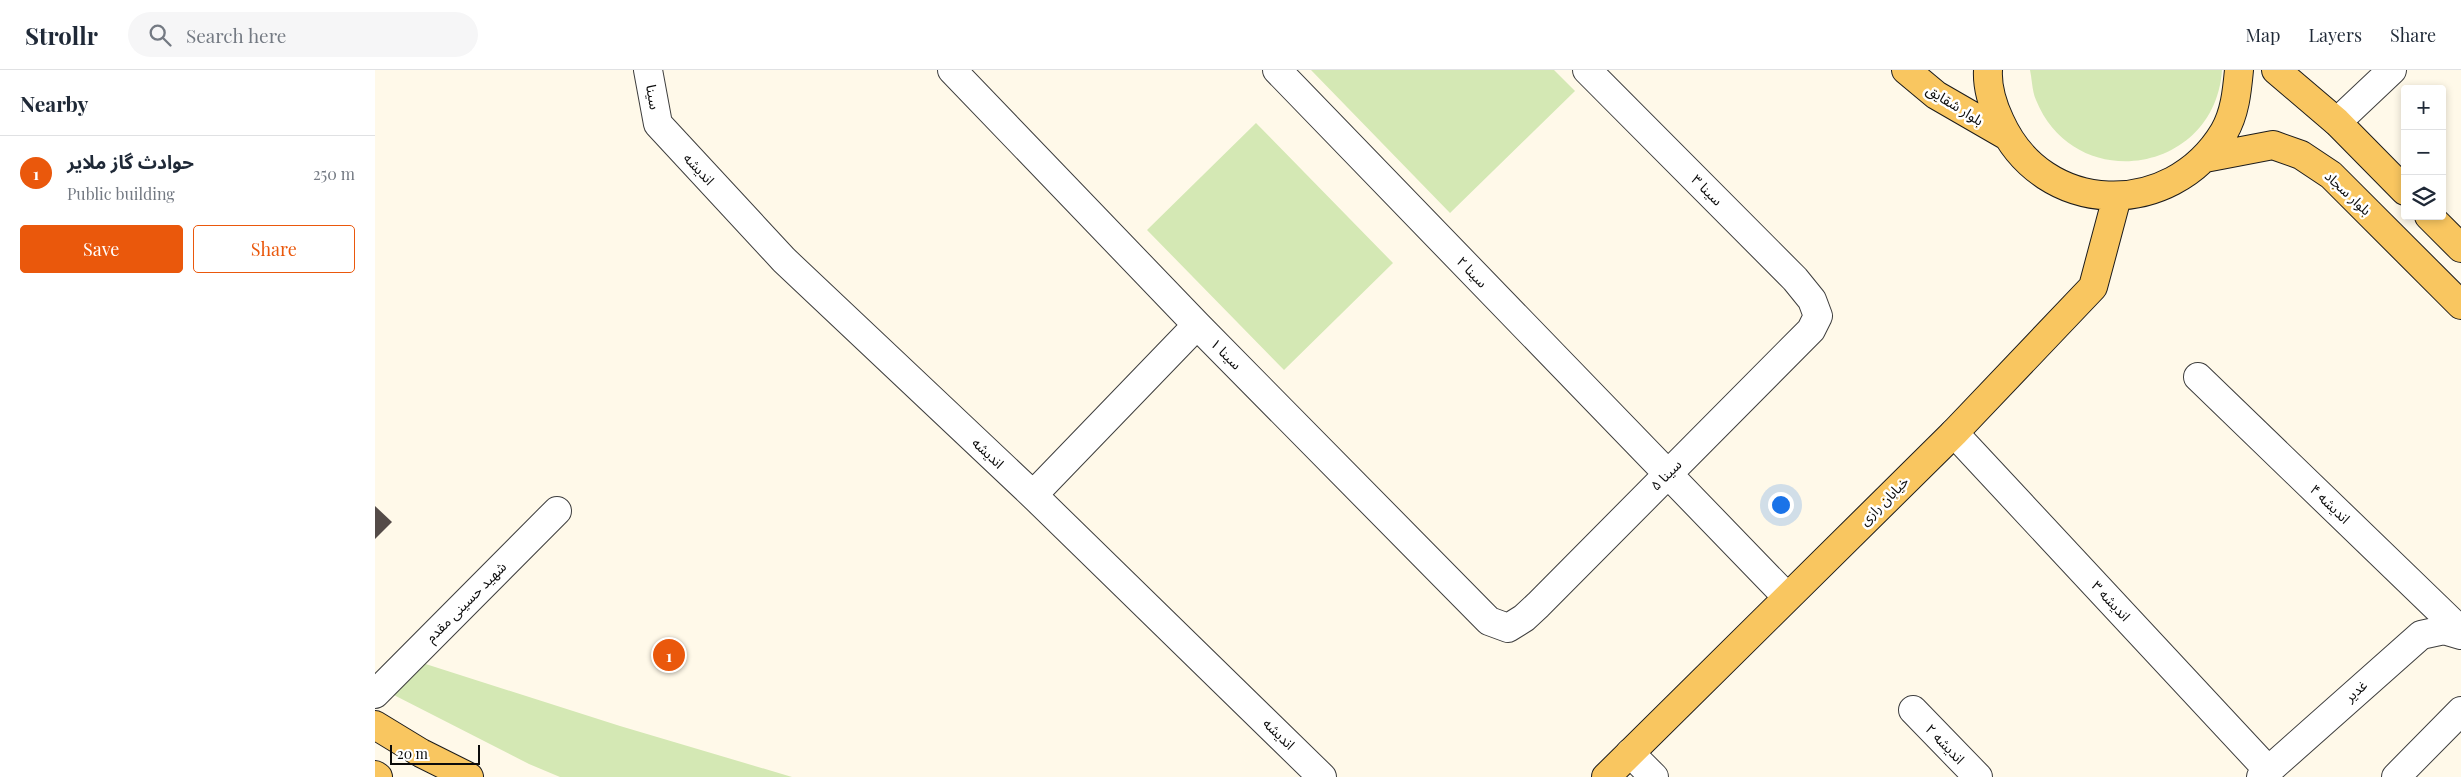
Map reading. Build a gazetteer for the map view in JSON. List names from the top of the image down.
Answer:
{
  "streets": {
    "main road": ["بلوار شقایق", "بلوار سجاد", "خیابان رازی"],
    "street": [
      "سینا",
      "اندیشه",
      "سینا ۳",
      "سینا ۲",
      "سینا ۱",
      "سینا ۵",
      "اندیشه ۴",
      "اندیشه ۳",
      "شهید حسینی مقدم",
      "غدیر",
      "اندیشه ۲"
    ]
  },
  "crossings": [
    ["سینا", "اندیشه"],
    ["سینا ۳", "سینا ۵"],
    ["سینا ۲", "سینا ۵"],
    ["سینا ۲", "خیابان رازی"],
    ["سینا ۱", "سینا ۵"],
    ["خیابان رازی", "اندیشه ۳"],
    ["اندیشه ۳", "غدیر"]
  ],
  "scale_bar": "20 m",
  "page": {
    "header": "Strollr",
    "search": "Search here",
    "nav": ["Map", "Layers", "Share"],
    "heading": "Nearby",
    "map_buttons": ["+", "−"],
    "list": [
      {
        "mark": "1",
        "name": "حوادث گاز ملایر",
        "note": "Public building",
        "value": "250 m"
      }
    ],
    "buttons": ["Save", "Share"],
    "pins": "1",
    "scale": "20 m"
  }
}
